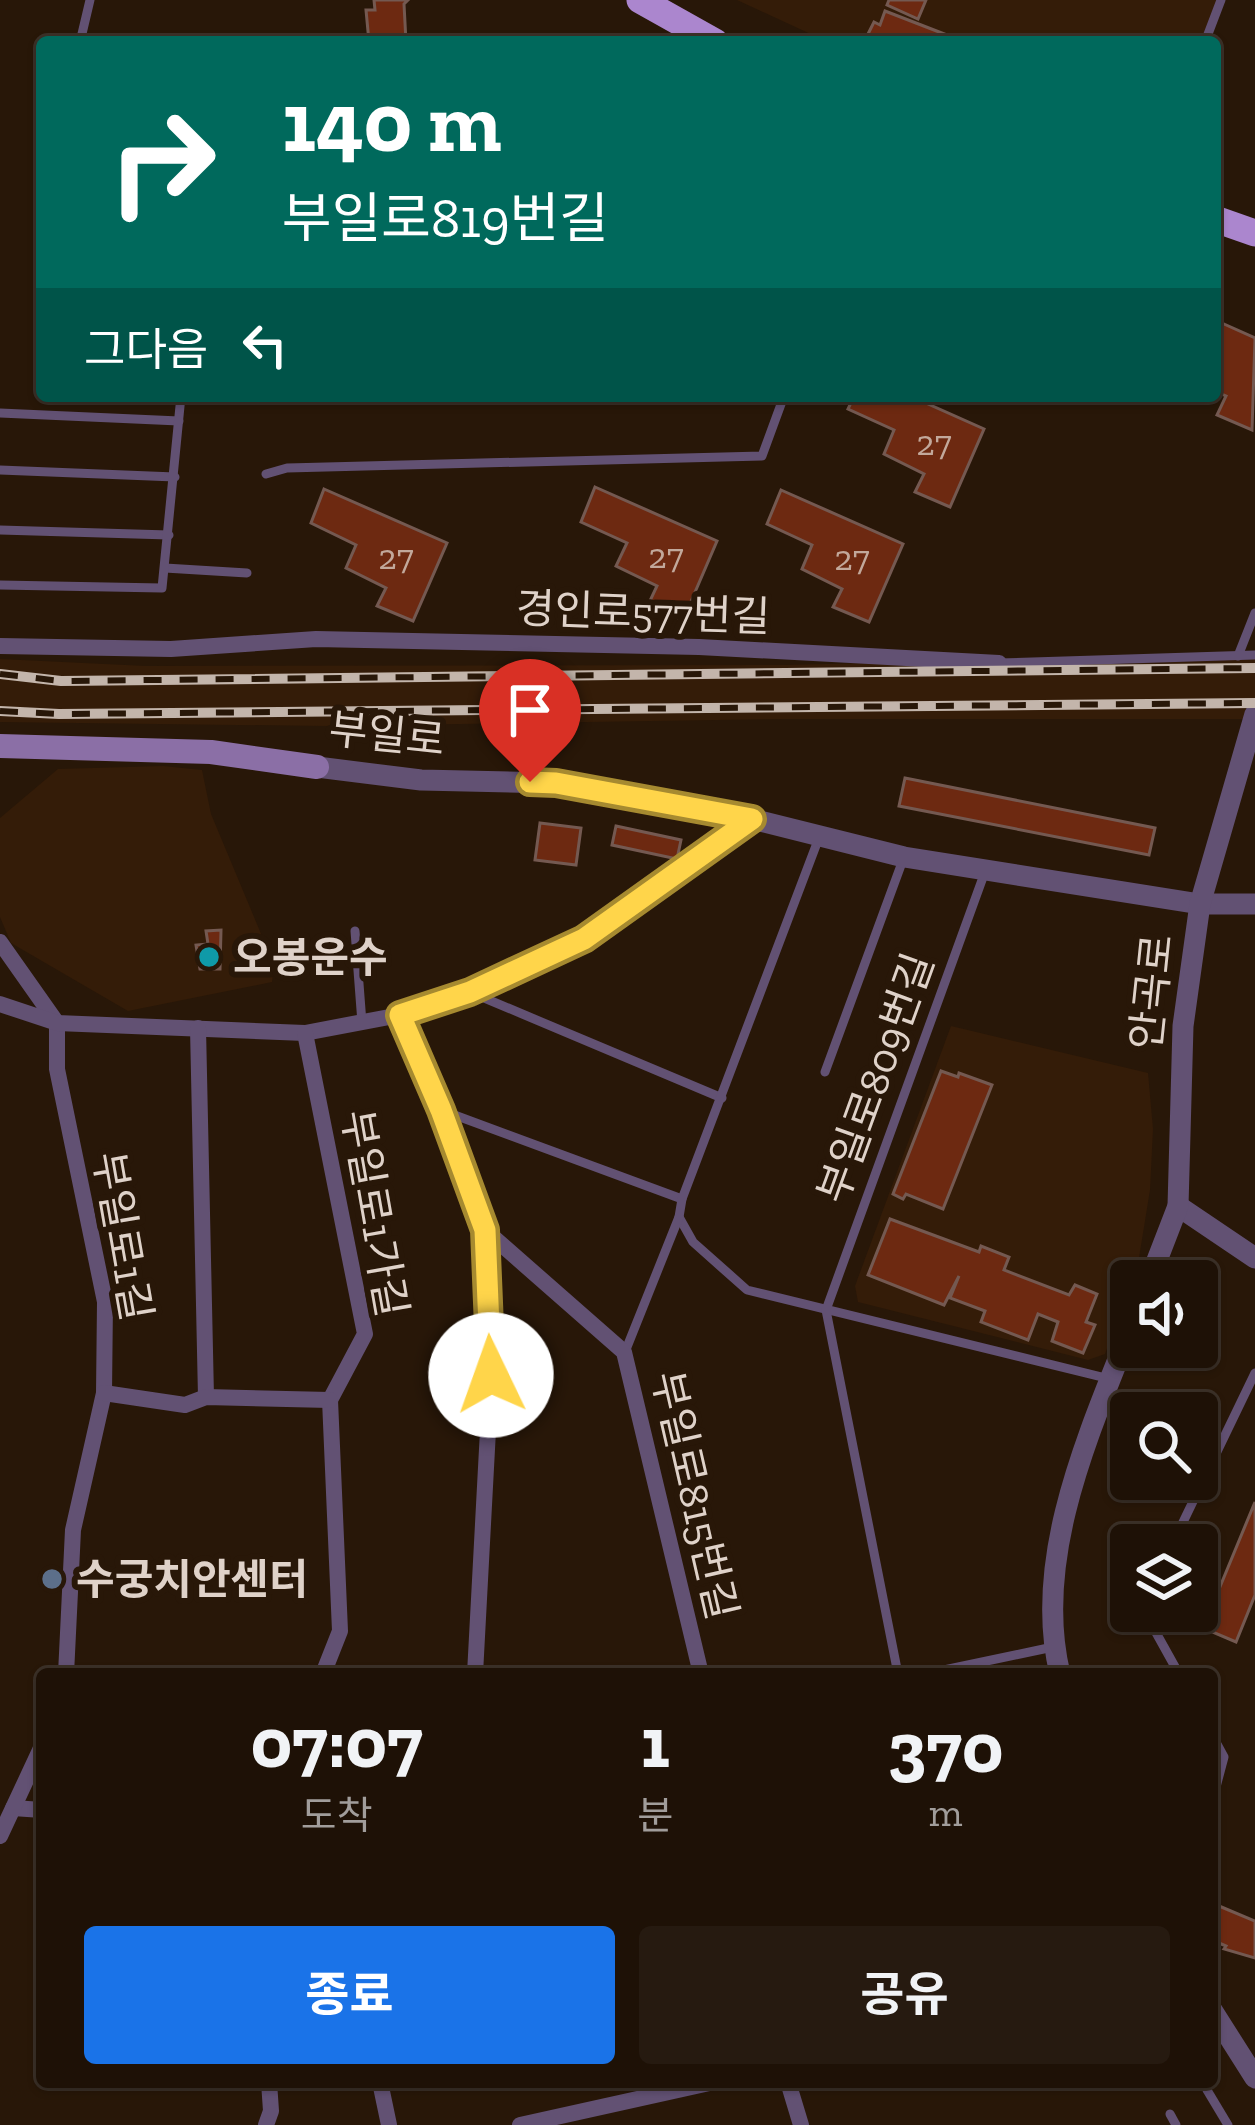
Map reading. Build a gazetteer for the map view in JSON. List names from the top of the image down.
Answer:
{
  "streets": {
    "main road": ["부일로"],
    "street": [
      "경인로577번길",
      "안곡로",
      "부일로1가길",
      "부일로1길",
      "부일로815번길"
    ],
    "lane": ["부일로809번길"]
  },
  "crossings": [
    ["부일로", "안곡로"],
    ["부일로", "부일로809번길"],
    ["부일로", "부일로815번길"],
    ["부일로1가길", "부일로815번길"]
  ],
  "places": ["오봉운수", "수궁치안센터"],
  "house_numbers": [
    "27",
    "27",
    "27",
    "27"
  ],
  "page": {
    "turn": ["140 m", "부일로819번길"],
    "then": "그다음",
    "eta": [
      "07:07",
      "도착",
      "1",
      "분",
      "370",
      "m"
    ],
    "buttons": ["종료", "공유"]
  }
}
